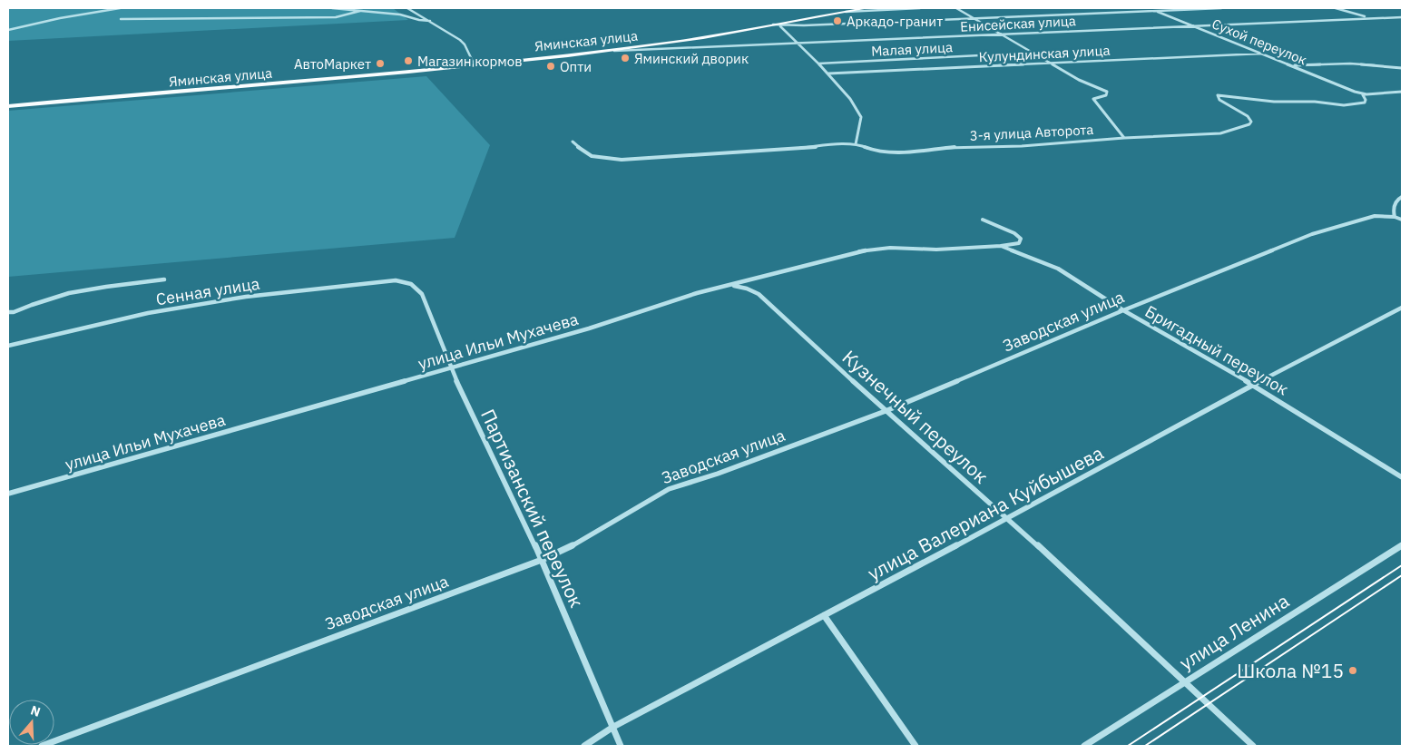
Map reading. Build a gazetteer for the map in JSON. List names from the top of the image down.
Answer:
{
  "streets": {
    "main road": ["Яминская улица"],
    "street": [
      "Енисейская улица",
      "Сухой переулок",
      "Малая улица",
      "Кулундинская улица",
      "3-я улица Авторота",
      "Сенная улица",
      "Заводская улица",
      "улица Ильи Мухачева",
      "Бригадный переулок",
      "Кузнечный переулок",
      "Партизанский переулок",
      "улица Валериана Куйбышева",
      "улица Ленина"
    ]
  },
  "crossings": [
    ["Енисейская улица", "Яминская улица"],
    ["Енисейская улица", "Сухой переулок"],
    ["Сухой переулок", "Кулундинская улица"],
    ["Сухой переулок", "3-я улица Авторота"],
    ["Сенная улица", "Партизанский переулок"],
    ["Заводская улица", "Бригадный переулок"],
    ["Заводская улица", "Кузнечный переулок"],
    ["Заводская улица", "Партизанский переулок"],
    ["улица Ильи Мухачева", "Бригадный переулок"],
    ["улица Ильи Мухачева", "Кузнечный переулок"],
    ["улица Ильи Мухачева", "Партизанский переулок"],
    ["Бригадный переулок", "улица Валериана Куйбышева"],
    ["Кузнечный переулок", "улица Валериана Куйбышева"],
    ["Кузнечный переулок", "улица Ленина"],
    ["Партизанский переулок", "улица Валериана Куйбышева"]
  ],
  "places": [
    "Аркадо-гранит",
    "Яминский дворик",
    "Магазин кормов",
    "АвтоМаркет",
    "Опти",
    "Школа №15"
  ],
  "north": "top"
}
